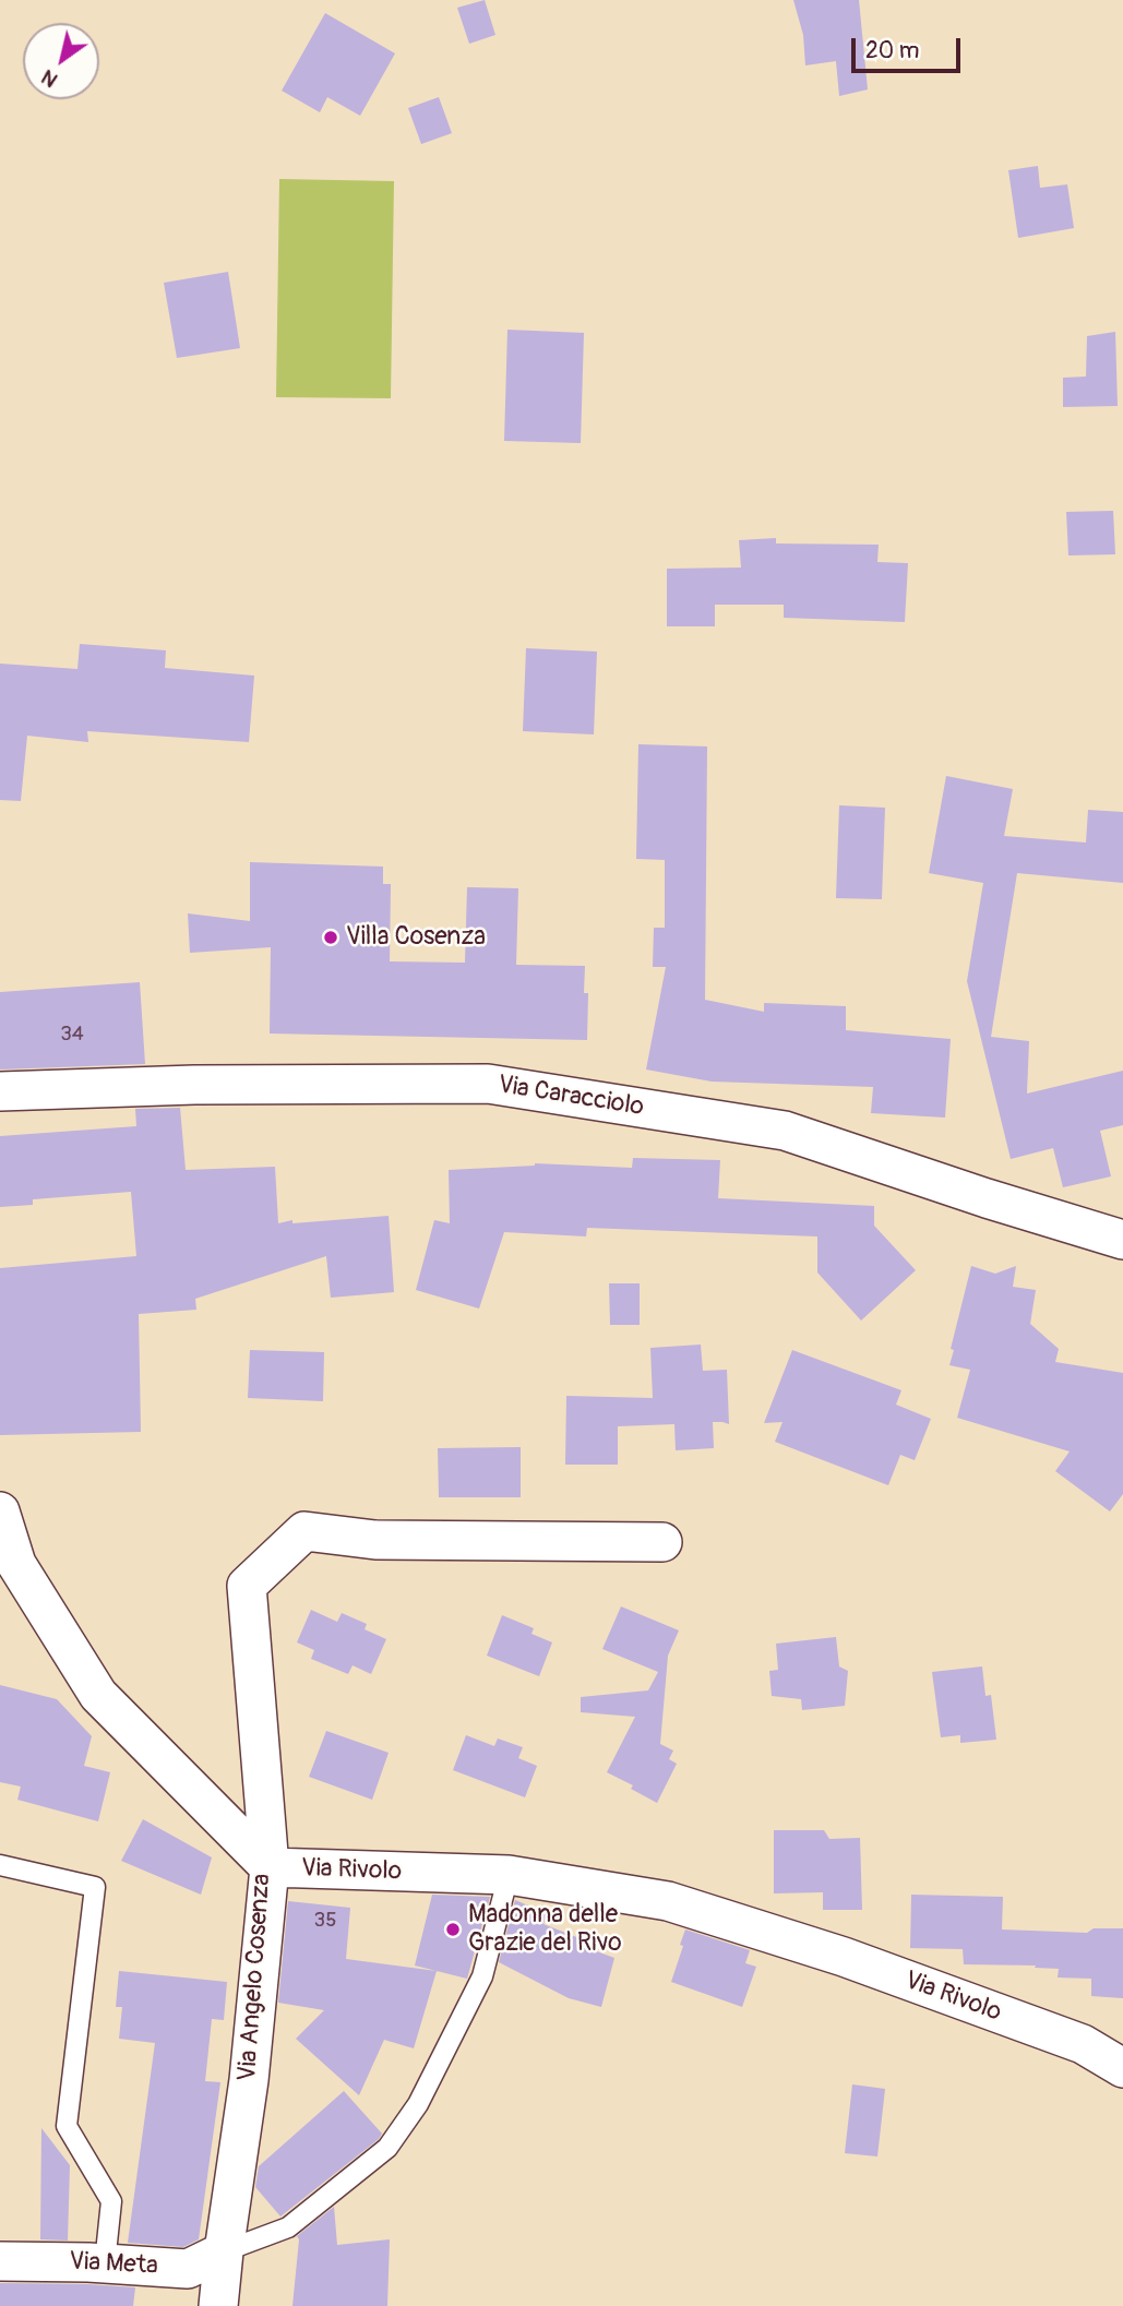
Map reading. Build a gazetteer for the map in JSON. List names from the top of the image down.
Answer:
{
  "streets": {
    "street": [
      "Via Caracciolo",
      "Via Rivolo",
      "Via Angelo Cosenza",
      "Via Meta"
    ]
  },
  "crossings": [
    ["Via Rivolo", "Via Angelo Cosenza"],
    ["Via Angelo Cosenza", "Via Meta"]
  ],
  "places": ["Villa Cosenza", "Madonna delle Grazie del Rivo"],
  "house_numbers": ["34", "35"],
  "scale_bar": "20 m",
  "north": "bottom left"
}
